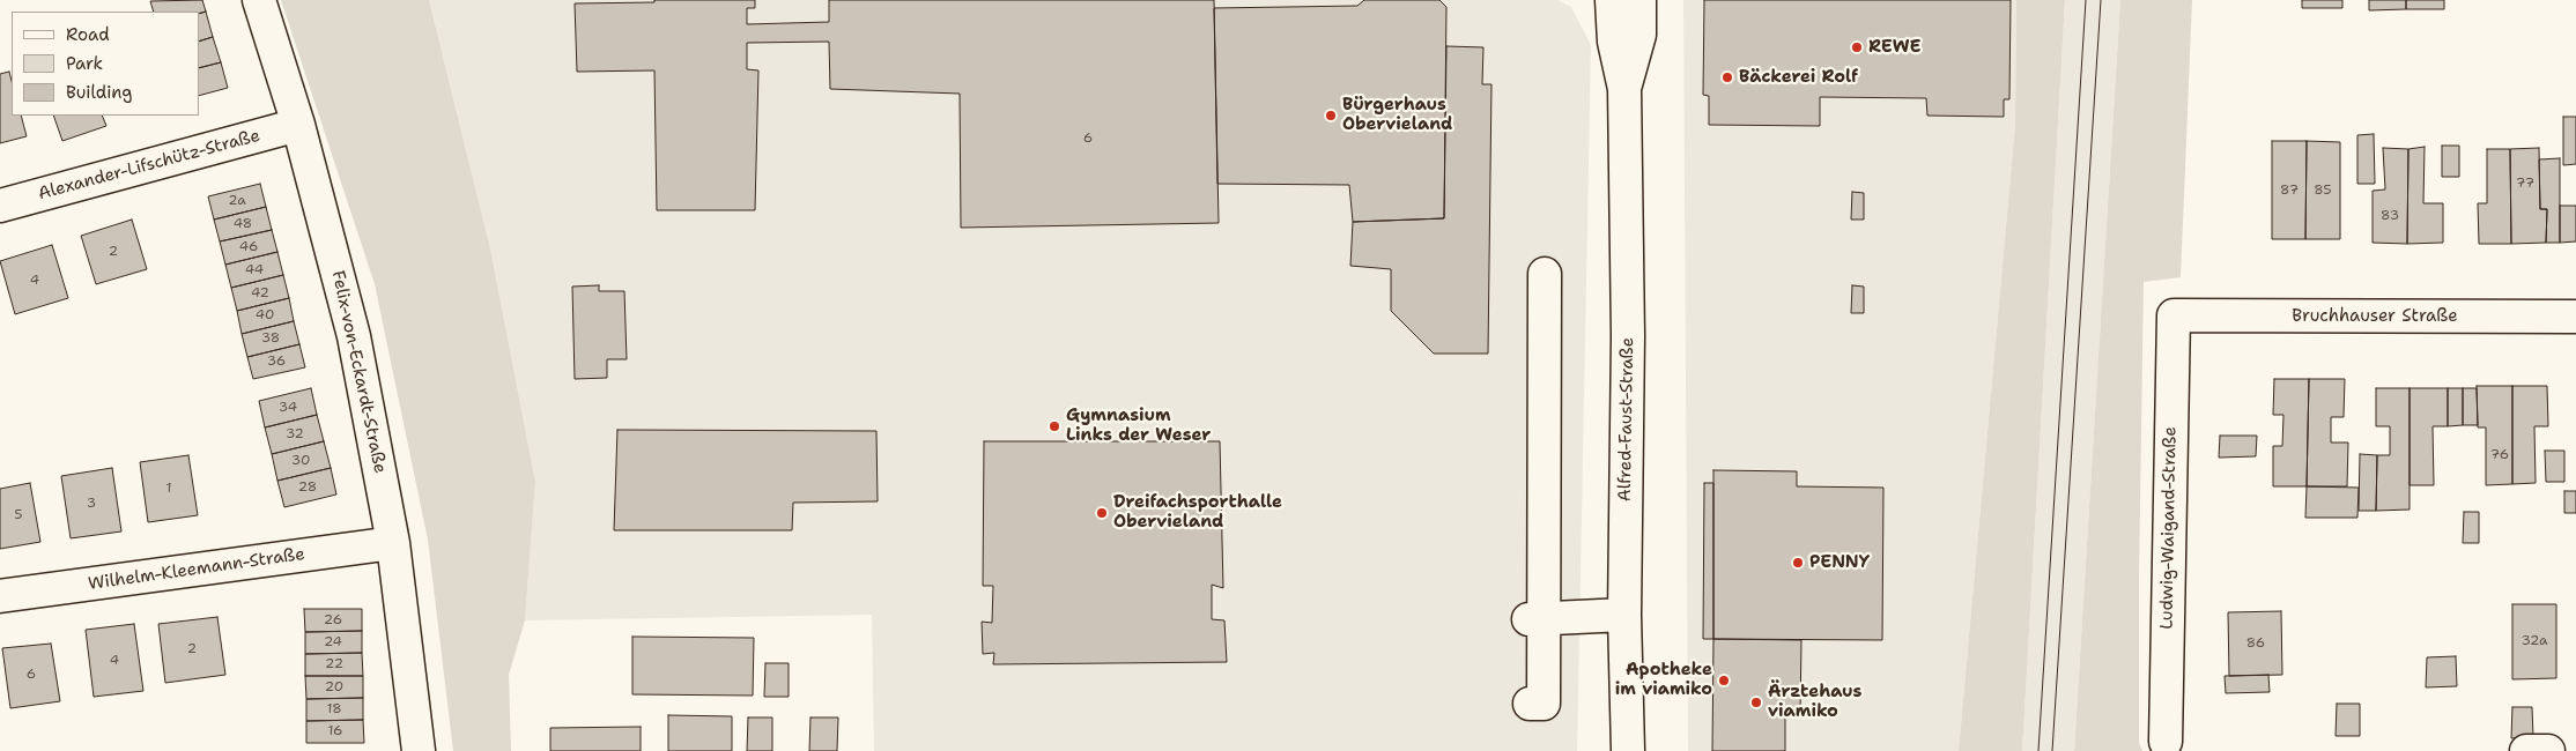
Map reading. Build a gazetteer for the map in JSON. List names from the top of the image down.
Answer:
{
  "streets": {
    "street": [
      "Alexander-Lifschütz-Straße",
      "Bruchhauser Straße",
      "Felix-von-Eckardt-Straße",
      "Alfred-Faust-Straße",
      "Ludwig-Waigand-Straße",
      "Wilhelm-Kleemann-Straße"
    ]
  },
  "crossings": [
    ["Alexander-Lifschütz-Straße", "Felix-von-Eckardt-Straße"],
    ["Bruchhauser Straße", "Ludwig-Waigand-Straße"],
    ["Felix-von-Eckardt-Straße", "Wilhelm-Kleemann-Straße"]
  ],
  "places": [
    "REWE",
    "Bäckerei Rolf",
    "Bürgerhaus Obervieland",
    "Gymnasium Links der Weser",
    "Dreifachsporthalle Obervieland",
    "PENNY",
    "Apotheke im viamiko",
    "Ärztehaus viamiko"
  ],
  "house_numbers": [
    "6",
    "77",
    "87",
    "85",
    "2a",
    "83",
    "48",
    "46",
    "2",
    "44",
    "4",
    "42",
    "40",
    "38",
    "36",
    "34",
    "32",
    "76",
    "30",
    "28",
    "1",
    "3",
    "5",
    "26",
    "32a",
    "24",
    "86",
    "2",
    "4",
    "22",
    "6",
    "20",
    "18",
    "16"
  ],
  "legend": ["Road", "Park", "Building"]
}
